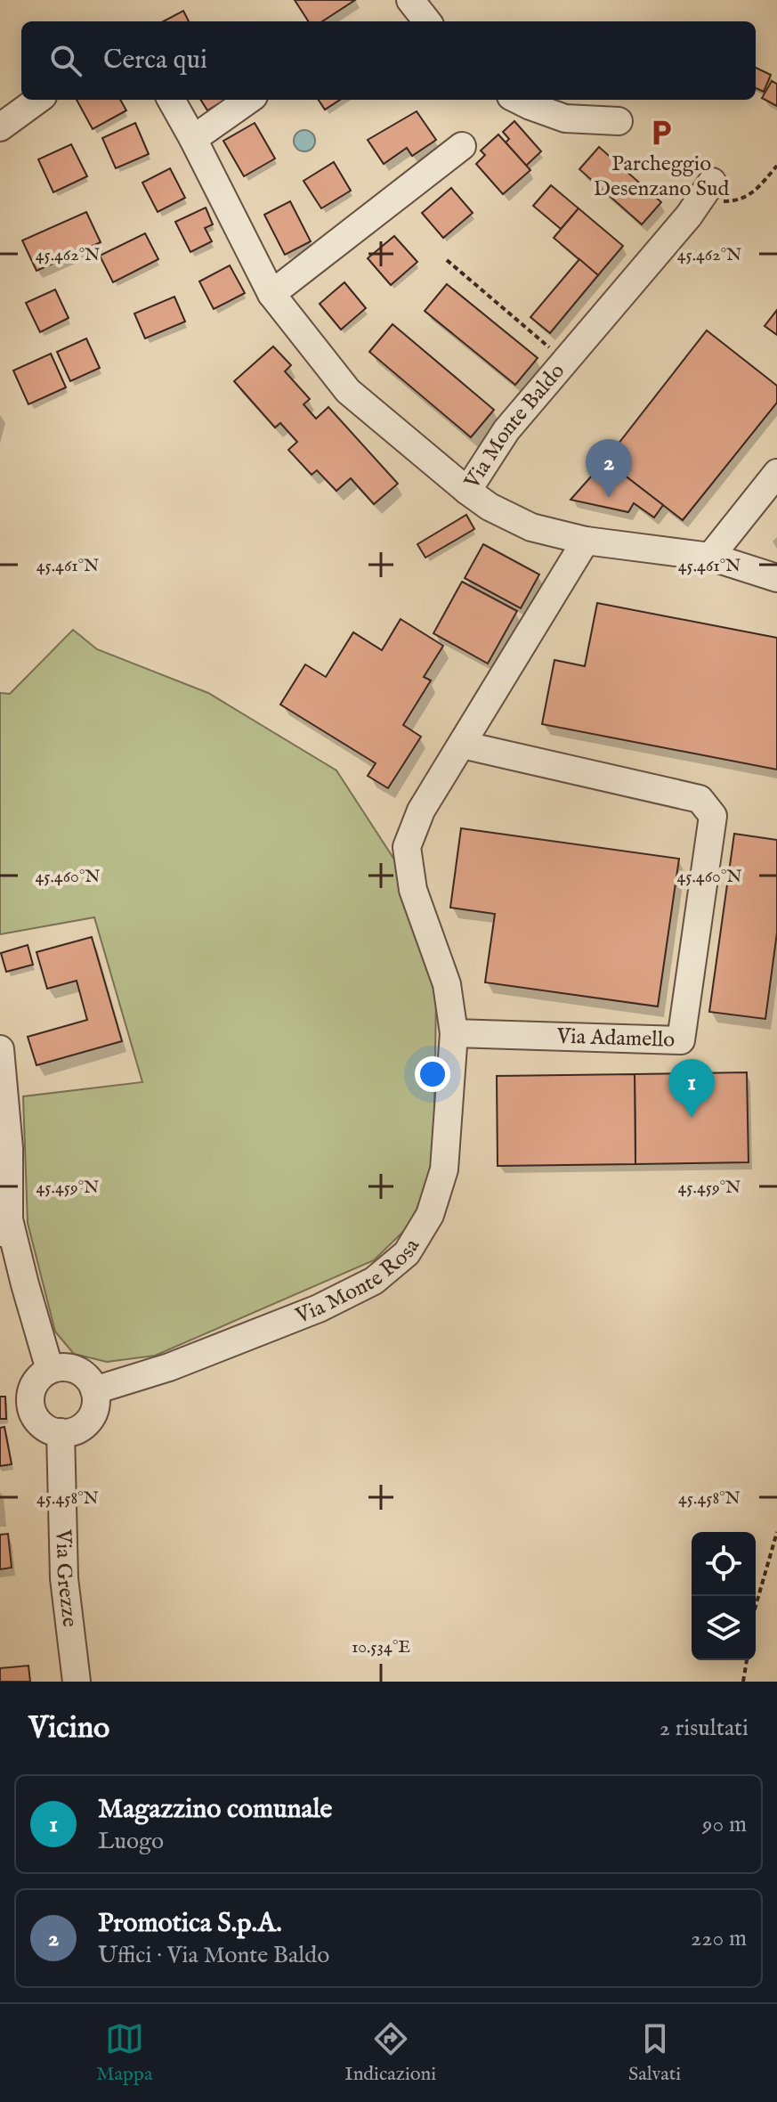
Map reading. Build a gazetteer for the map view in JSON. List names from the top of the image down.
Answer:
{
  "streets": {
    "street": [
      "Via Monte Baldo",
      "Via Adamello",
      "Via Monte Rosa",
      "Via Grezze"
    ]
  },
  "crossings": [
    ["Via Adamello", "Via Monte Rosa"],
    ["Via Monte Rosa", "Via Grezze"]
  ],
  "places": {
    "parking": ["Parcheggio Desenzano Sud"]
  },
  "page": {
    "search": "Cerca qui",
    "pins": ["2", "1"],
    "heading": ["Vicino", "2 risultati"],
    "list": [
      {
        "mark": "1",
        "name": "Magazzino comunale",
        "note": "Luogo",
        "value": "90 m"
      },
      {
        "mark": "2",
        "name": "Promotica S.p.A.",
        "note": "Uffici · Via Monte Baldo",
        "value": "220 m"
      }
    ],
    "nav": ["Mappa", "Indicazioni", "Salvati"]
  },
  "coordinates": [
    "45.462°N",
    "45.461°N",
    "45.460°N",
    "45.459°N",
    "45.458°N",
    "10.534°E"
  ]
}
